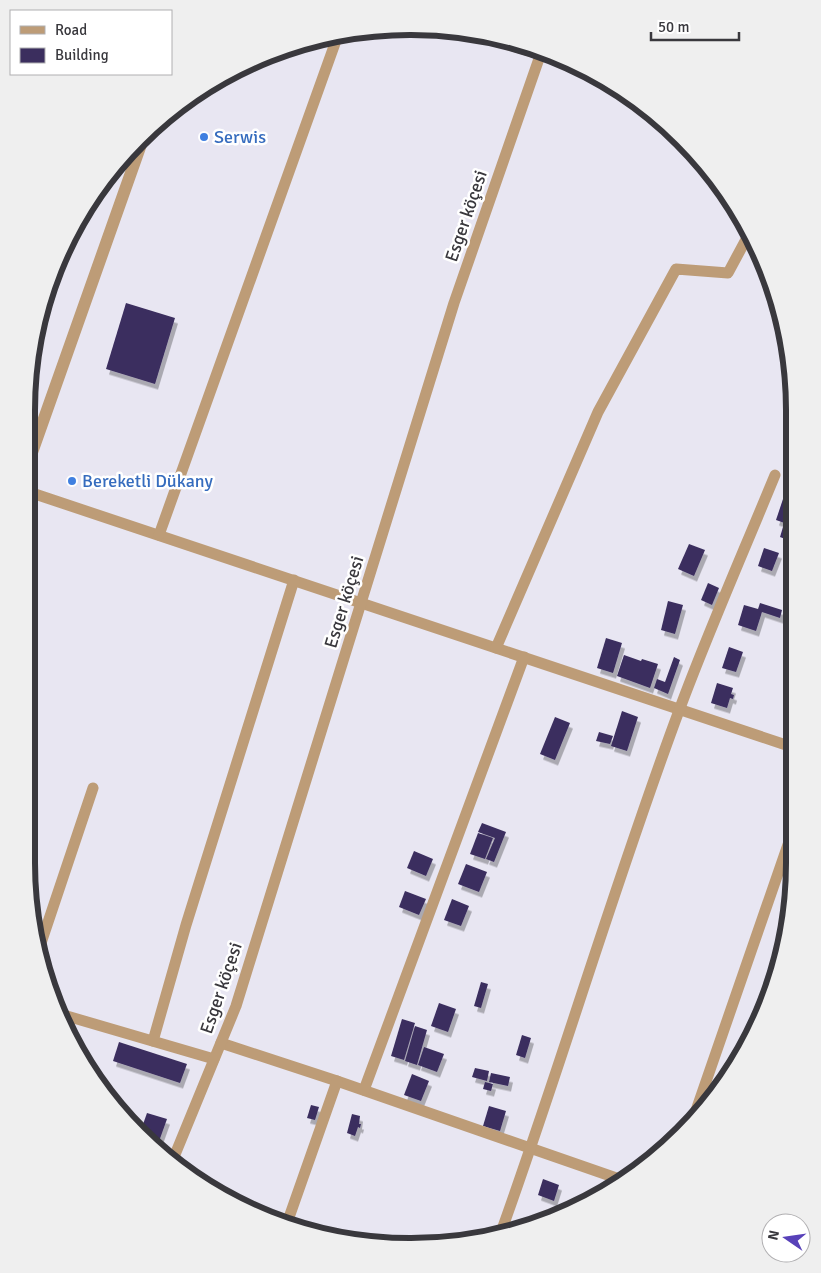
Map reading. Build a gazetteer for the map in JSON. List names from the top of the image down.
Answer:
{
  "streets": {
    "street": ["Esger köçesi"]
  },
  "places": ["Serwis", "Bereketli Dükany"],
  "legend": ["Road", "Building"],
  "scale_bar": "50 m",
  "north": "left"
}
